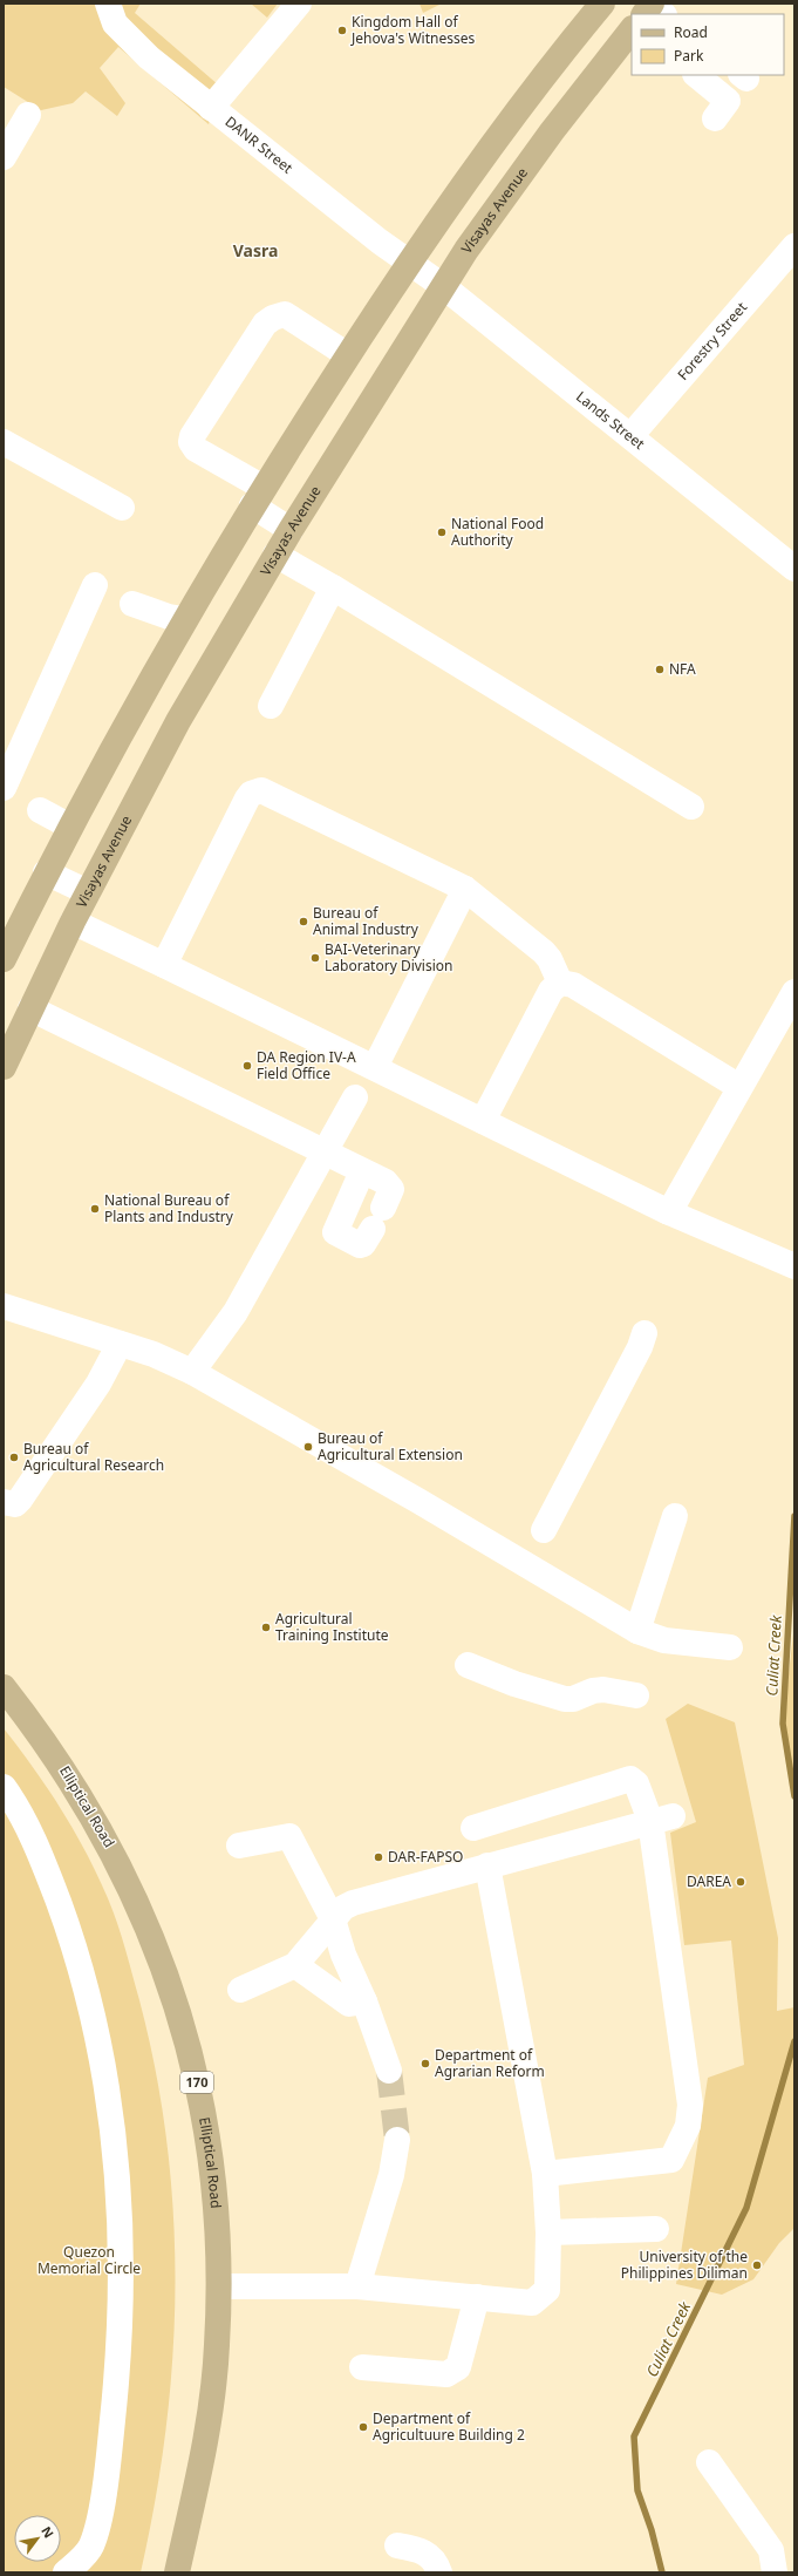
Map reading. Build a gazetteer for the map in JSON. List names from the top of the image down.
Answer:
{
  "streets": {
    "main road": ["Visayas Avenue", "Elliptical Road", "170"],
    "street": ["DANR Street", "Forestry Street", "Lands Street"]
  },
  "crossings": [
    ["DANR Street", "Visayas Avenue"],
    ["DANR Street", "Lands Street"],
    ["Visayas Avenue", "Lands Street"],
    ["Forestry Street", "Lands Street"]
  ],
  "districts": ["Vasra"],
  "water": ["Culiat Creek"],
  "parks": ["Quezon Memorial Circle"],
  "places": [
    "Kingdom Hall of Jehova's Witnesses",
    "National Food Authority",
    "NFA",
    "Bureau of Animal Industry",
    "BAI-Veterinary Laboratory Division",
    "DA Region IV-A Field Office",
    "National Bureau of Plants and Industry",
    "Bureau of Agricultural Extension",
    "Bureau of Agricultural Research",
    "Agricultural Training Institute",
    "DAR-FAPSO",
    "DAREA",
    "Department of Agrarian Reform",
    "University of the Philippines Diliman",
    "Department of Agricultuure Building 2"
  ],
  "legend": ["Road", "Park"],
  "north": "top right"
}
